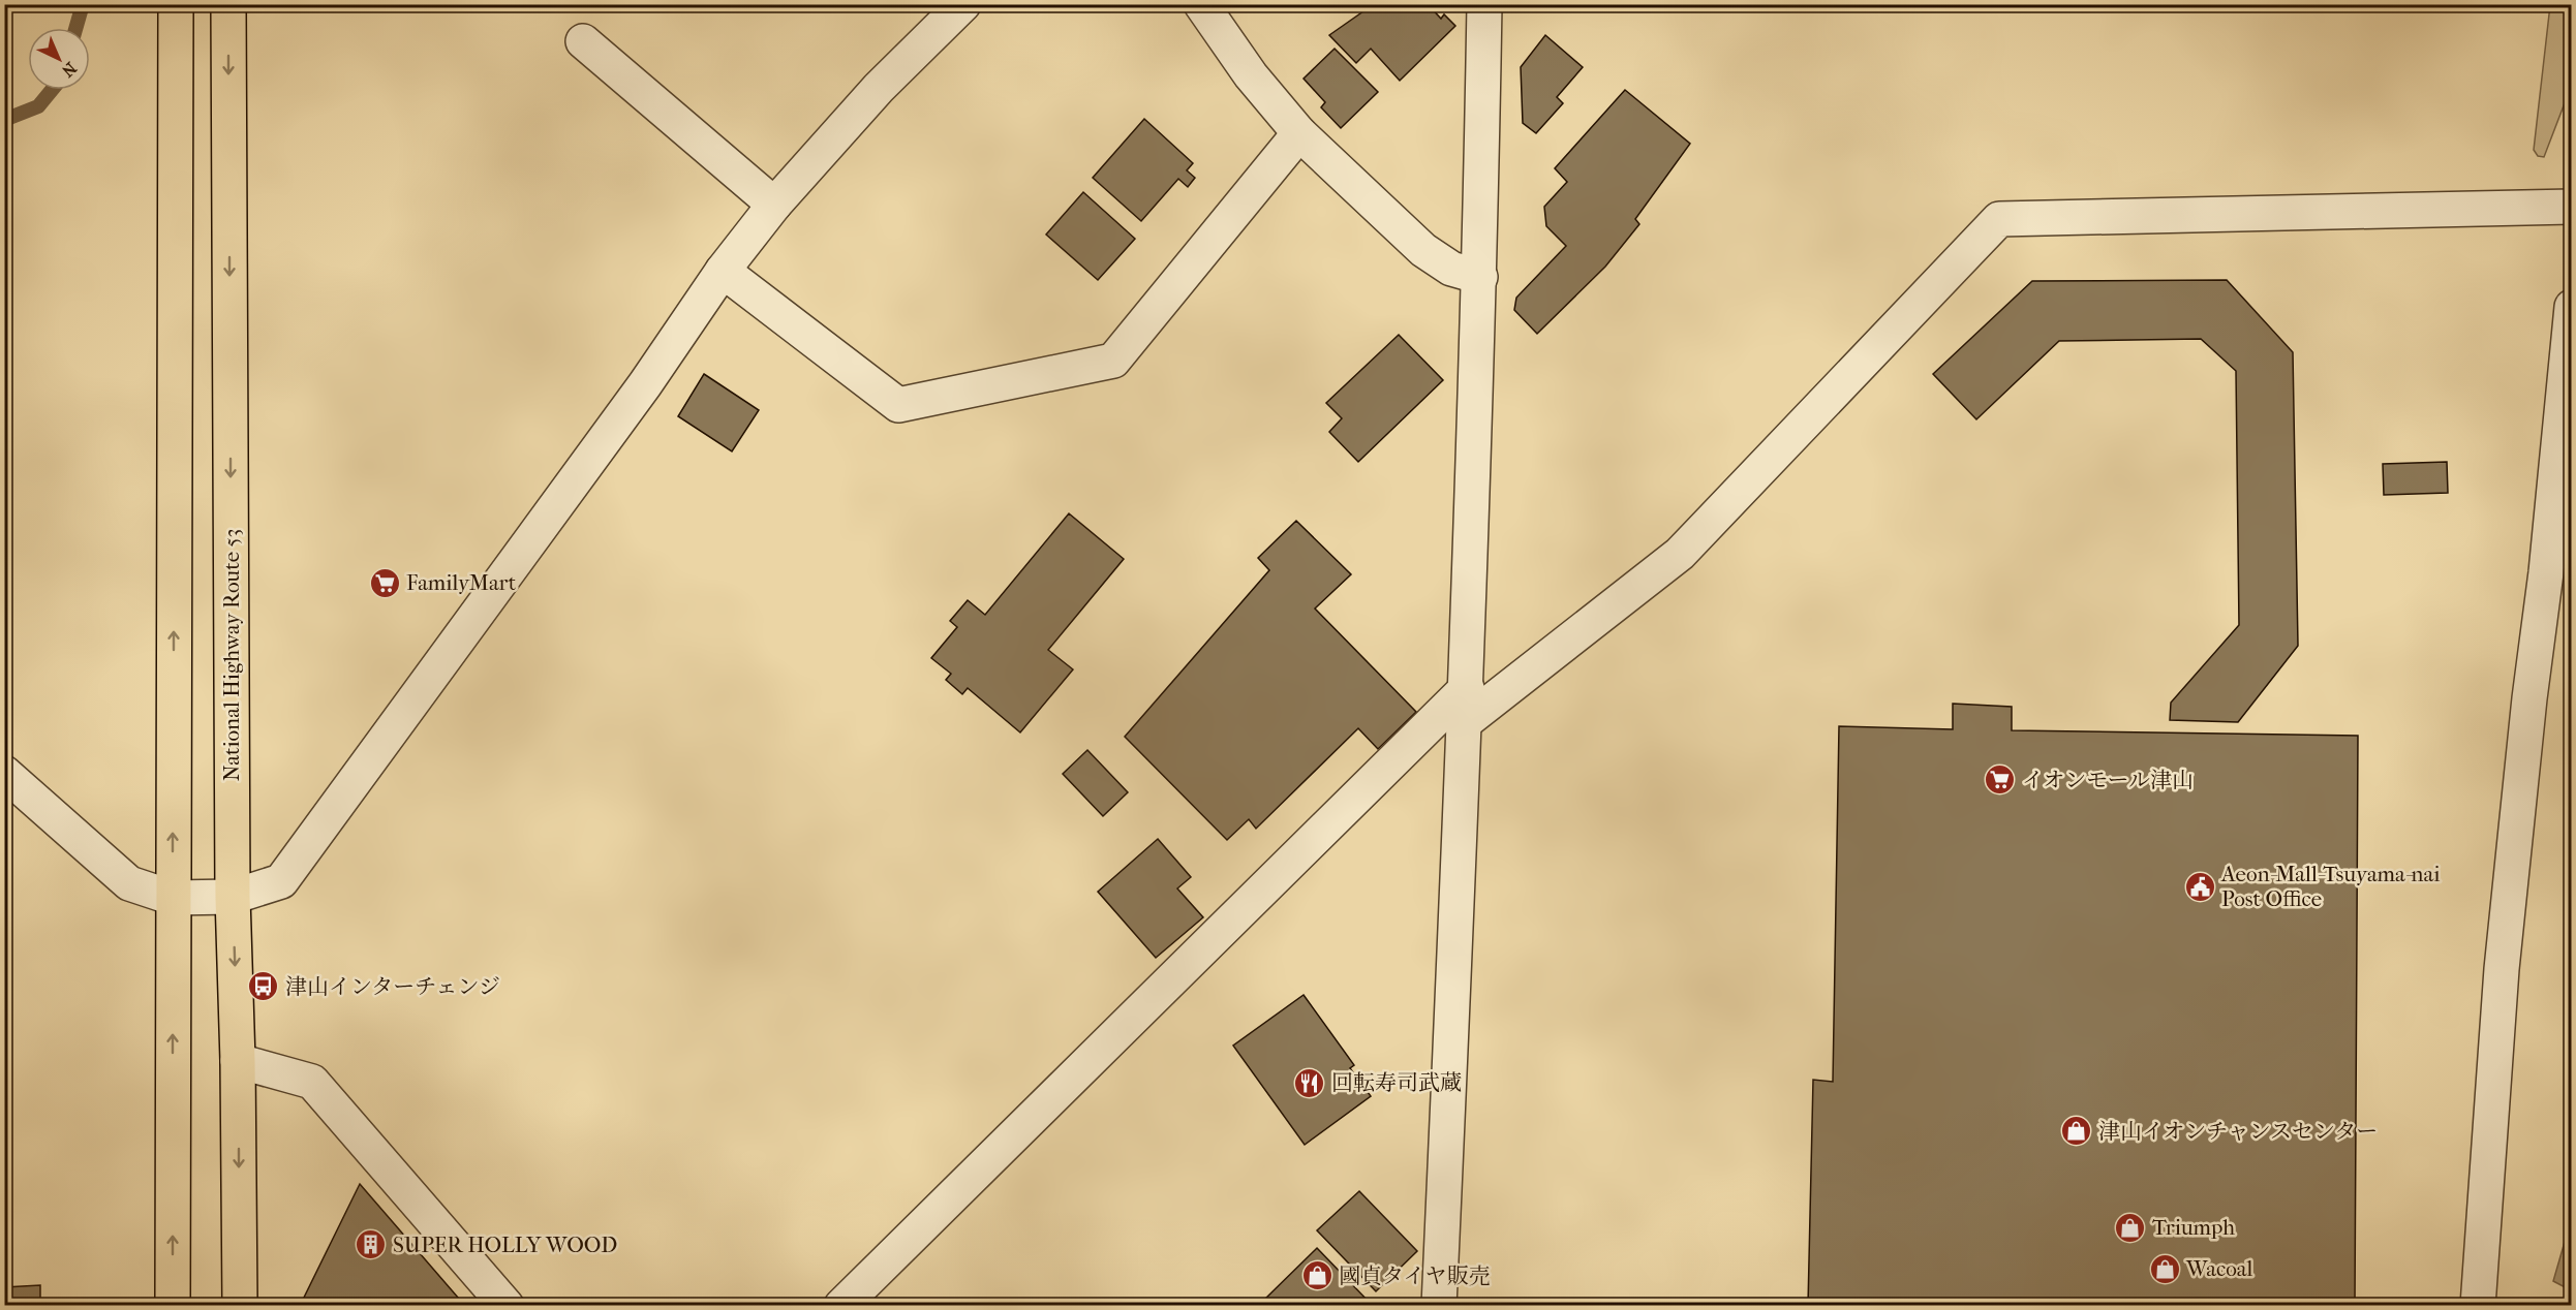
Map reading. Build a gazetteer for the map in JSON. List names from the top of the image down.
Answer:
{
  "streets": {
    "highway": ["National Highway Route 53"]
  },
  "places": {
    "supermarket": ["FamilyMart", "イオンモール津山"],
    "public building": ["Aeon-Mall-Tsuyama-nai Post Office"],
    "bus stop": ["津山インターチェンジ"],
    "restaurant": ["回転寿司武蔵"],
    "shop": [
      "津山イオンチャンスセンター",
      "Triumph",
      "Wacoal",
      "國貞タイヤ販売"
    ],
    "building": ["SUPER HOLLY WOOD"]
  },
  "north": "bottom right"
}
